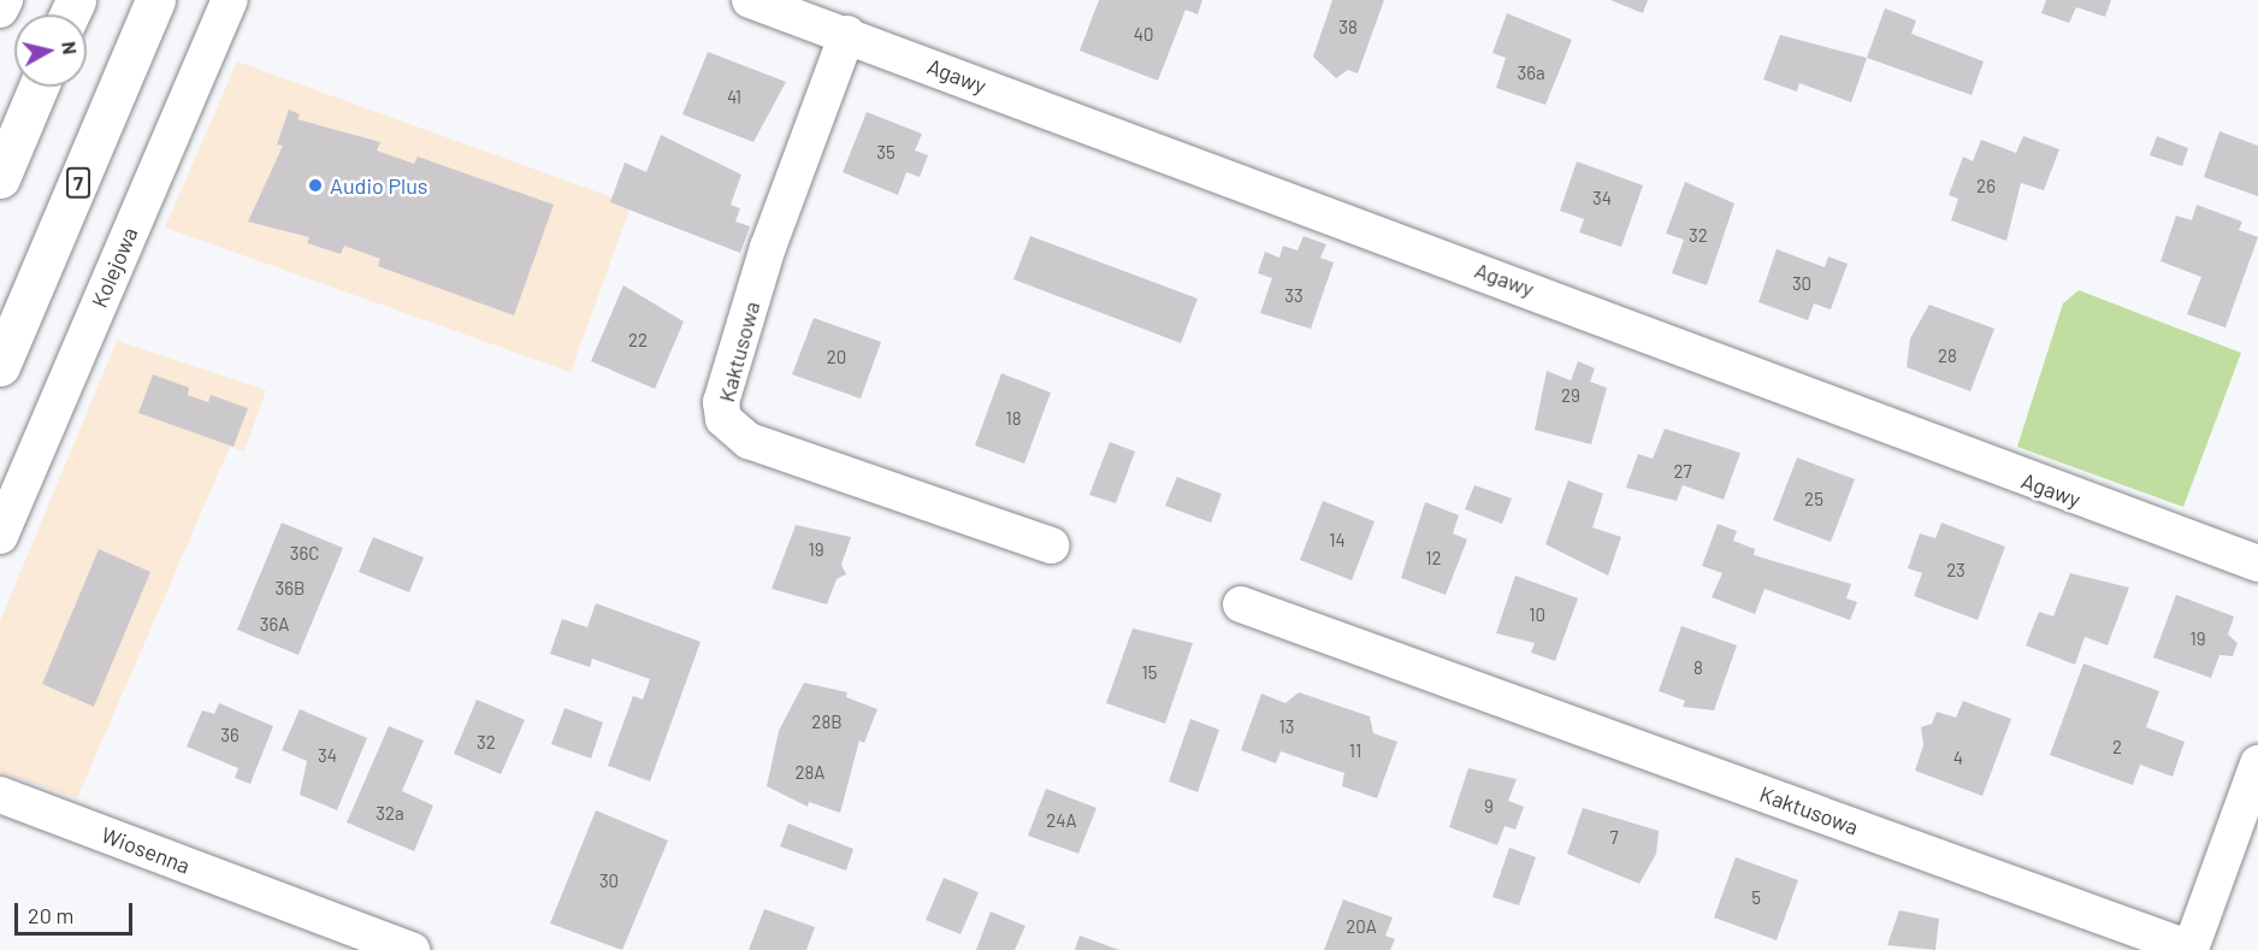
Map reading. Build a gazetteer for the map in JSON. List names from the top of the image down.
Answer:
{
  "streets": {
    "highway": ["7"],
    "street": [
      "Agawy",
      "Kolejowa",
      "Kaktusowa",
      "Wiosenna"
    ]
  },
  "crossings": [
    ["Agawy", "Kaktusowa"]
  ],
  "places": ["Audio Plus"],
  "house_numbers": [
    "38",
    "40",
    "36a",
    "41",
    "35",
    "26",
    "34",
    "32",
    "30",
    "33",
    "22",
    "28",
    "20",
    "29",
    "18",
    "27",
    "25",
    "14",
    "19",
    "36C",
    "12",
    "23",
    "36B",
    "10",
    "36A",
    "19",
    "8",
    "15",
    "28B",
    "13",
    "36",
    "32",
    "2",
    "11",
    "34",
    "4",
    "28A",
    "9",
    "32a",
    "24A",
    "7",
    "30",
    "5",
    "20A"
  ],
  "scale_bar": "20 m",
  "north": "right"
}
